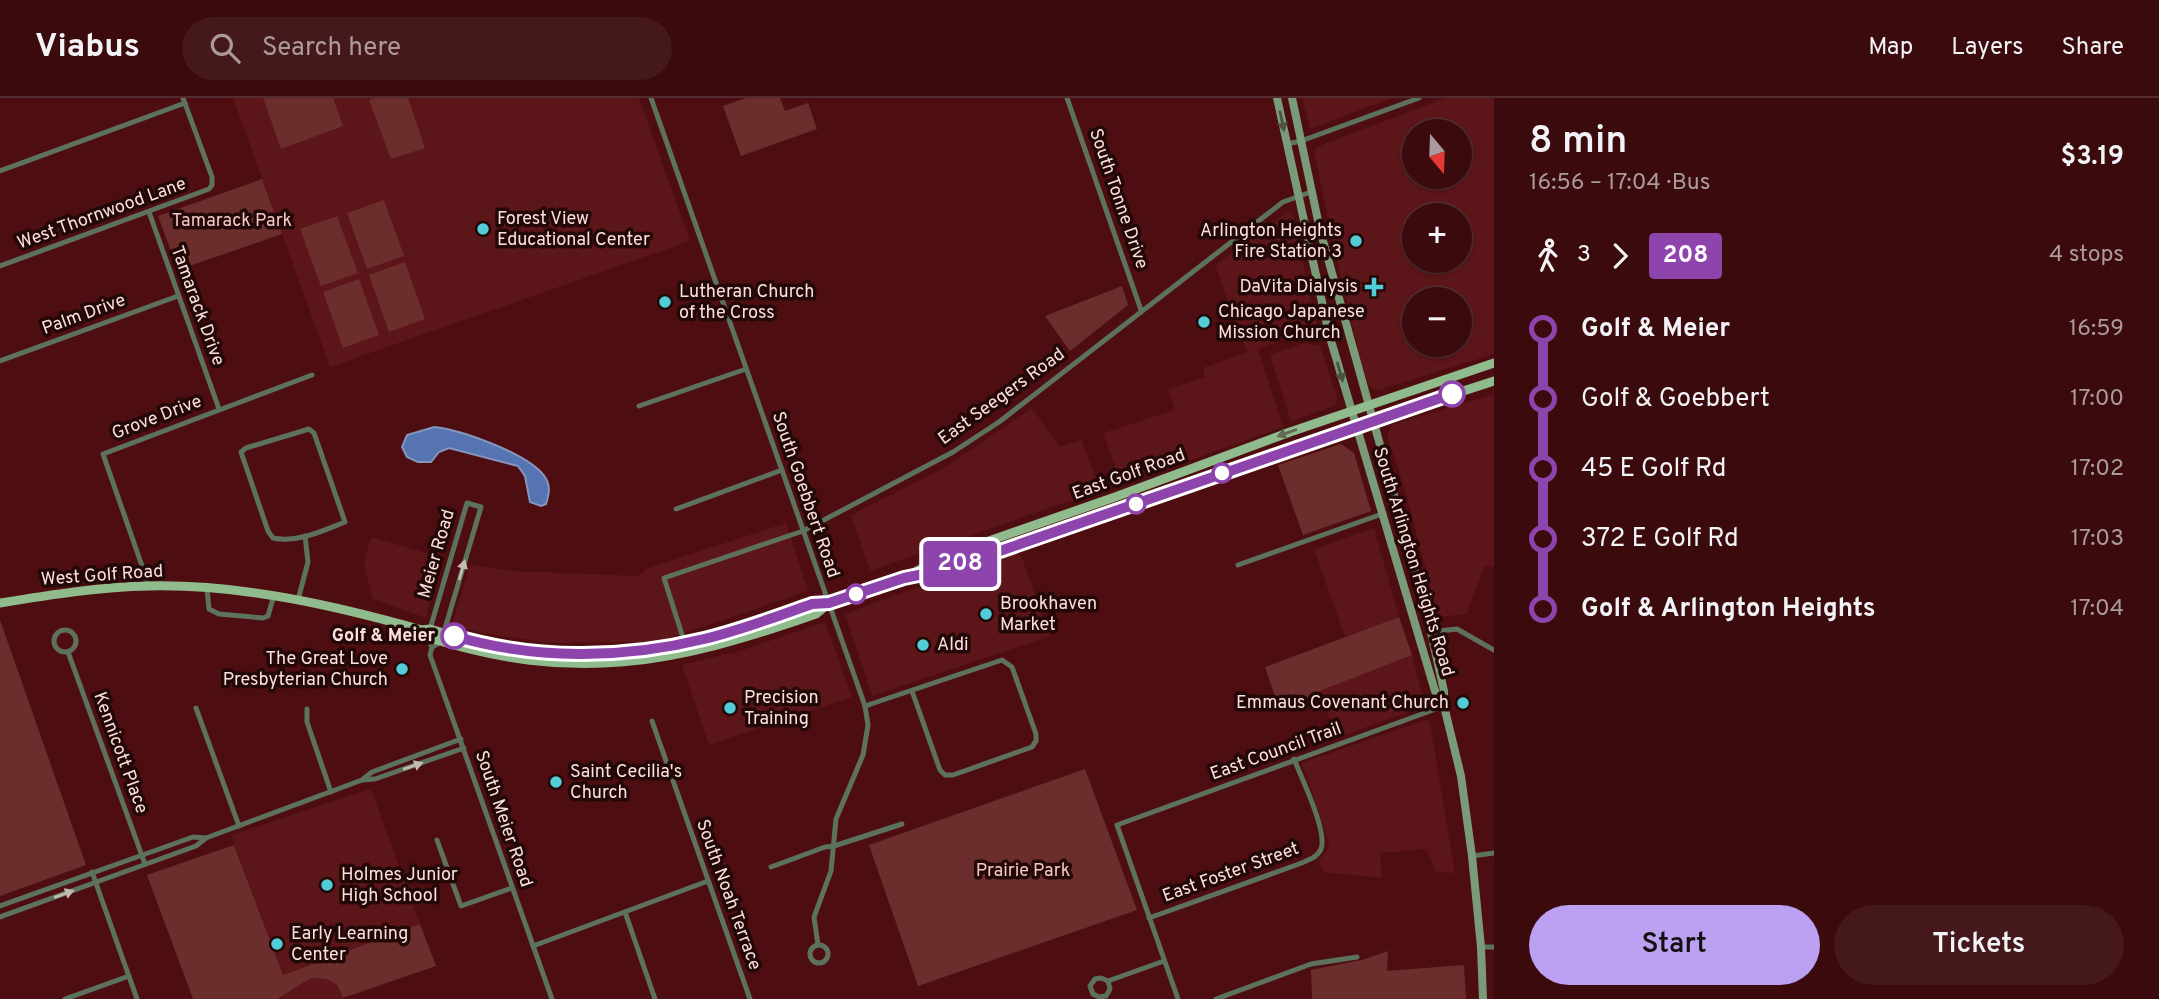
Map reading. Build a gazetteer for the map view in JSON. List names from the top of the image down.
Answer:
{
  "streets": {
    "main road": ["East Golf Road", "South Arlington Heights Road", "West Golf Road"],
    "street": [
      "South Tonne Drive",
      "West Thornwood Lane",
      "Tamarack Drive",
      "Palm Drive",
      "East Seegers Road",
      "Grove Drive",
      "South Goebbert Road",
      "Meier Road",
      "East Council Trail",
      "Kennicott Place",
      "South Meier Road",
      "East Foster Street",
      "South Noah Terrace"
    ]
  },
  "crossings": [
    ["South Tonne Drive", "East Seegers Road"],
    ["West Thornwood Lane", "Tamarack Drive"],
    ["Tamarack Drive", "Palm Drive"],
    ["Tamarack Drive", "Grove Drive"],
    ["East Seegers Road", "East Golf Road"],
    ["East Seegers Road", "South Goebbert Road"],
    ["East Seegers Road", "South Arlington Heights Road"],
    ["Grove Drive", "West Golf Road"],
    ["East Golf Road", "South Goebbert Road"],
    ["East Golf Road", "Meier Road"],
    ["East Golf Road", "South Arlington Heights Road"],
    ["East Golf Road", "West Golf Road"],
    ["East Golf Road", "South Meier Road"],
    ["Meier Road", "South Meier Road"],
    ["South Arlington Heights Road", "East Council Trail"],
    ["East Council Trail", "East Foster Street"]
  ],
  "parks": ["Tamarack Park", "Prairie Park"],
  "places": {
    "other": [
      "Forest View Educational Center",
      "Arlington Heights Fire Station 3",
      "Lutheran Church of the Cross",
      "Chicago Japanese Mission Church",
      "Brookhaven Market",
      "Golf & Meier",
      "Aldi",
      "The Great Love Presbyterian Church",
      "Emmaus Covenant Church",
      "Precision Training",
      "Saint Cecilia's Church",
      "Holmes Junior High School",
      "Early Learning Center"
    ],
    "health": ["DaVita Dialysis"]
  },
  "lines": ["bus line 208"],
  "north": "bottom",
  "page": {
    "header": "Viabus",
    "search": "Search here",
    "nav": ["Map", "Layers", "Share"],
    "on_map": "208",
    "heading": ["8 min", "16:56 – 17:04 · Bus", "$3.19"],
    "map_buttons": ["+", "−"],
    "legs": ["3", "208", "4 stops"],
    "list": [
      {
        "name": "Golf & Meier",
        "value": "16:59"
      },
      {
        "name": "Golf & Goebbert",
        "value": "17:00"
      },
      {
        "name": "45 E Golf Rd",
        "value": "17:02"
      },
      {
        "name": "372 E Golf Rd",
        "value": "17:03"
      },
      {
        "name": "Golf & Arlington Heights",
        "value": "17:04"
      }
    ],
    "buttons": ["Start", "Tickets"]
  }
}
